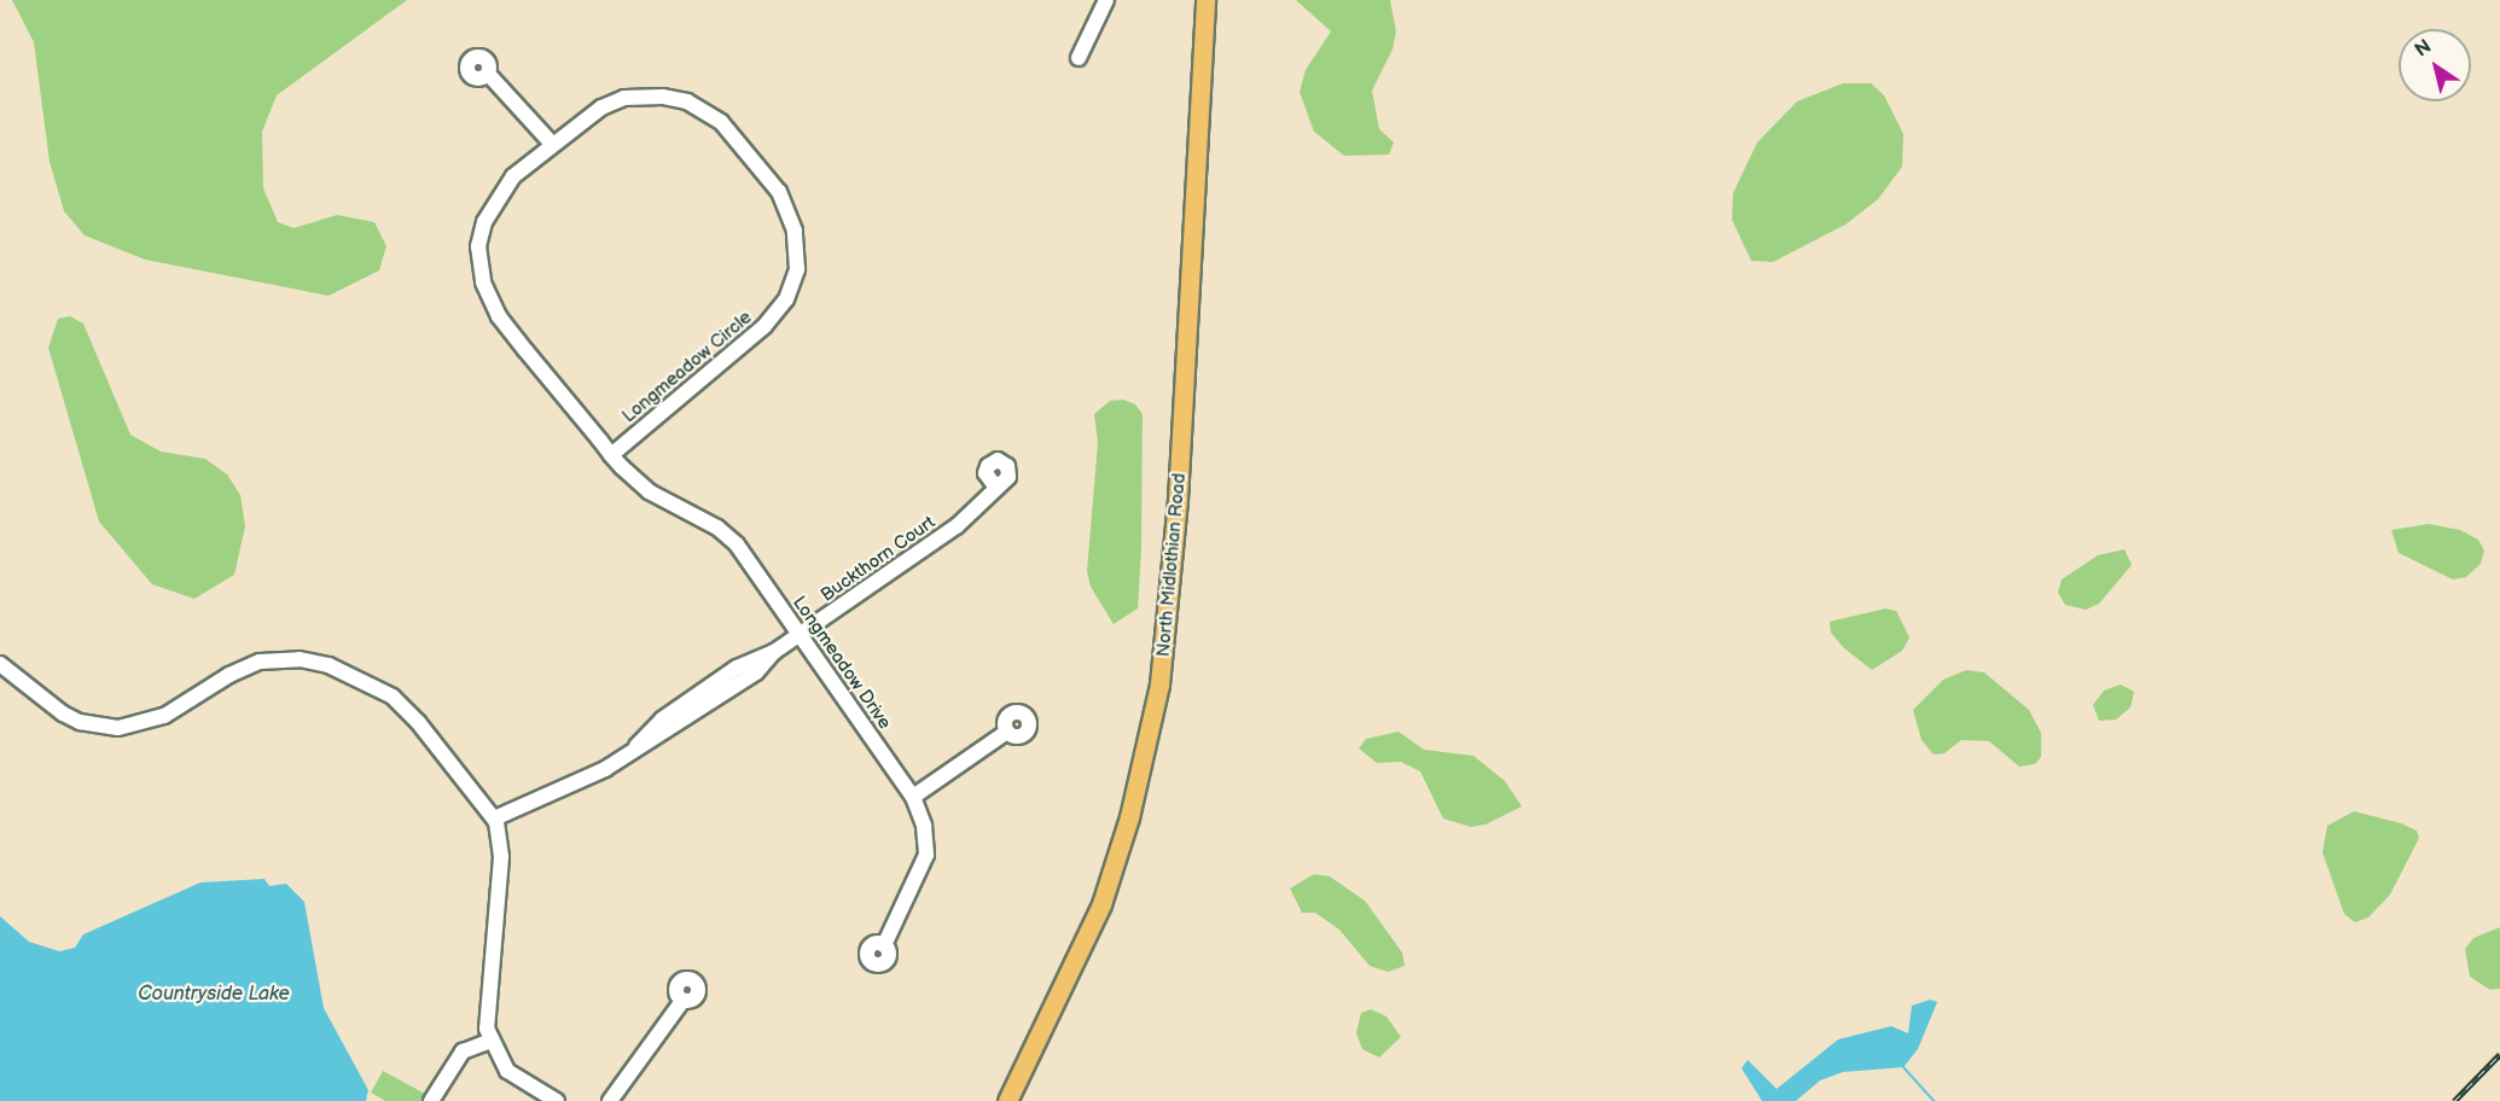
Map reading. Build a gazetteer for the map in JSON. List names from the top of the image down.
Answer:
{
  "streets": {
    "main road": ["North Midlothian Road"],
    "street": ["Longmeadow Circle", "Buckthorn Court", "Longmeadow Drive"]
  },
  "crossings": [
    ["Longmeadow Circle", "Longmeadow Drive"],
    ["Buckthorn Court", "Longmeadow Drive"]
  ],
  "water": ["Countryside Lake"],
  "north": "top left"
}
